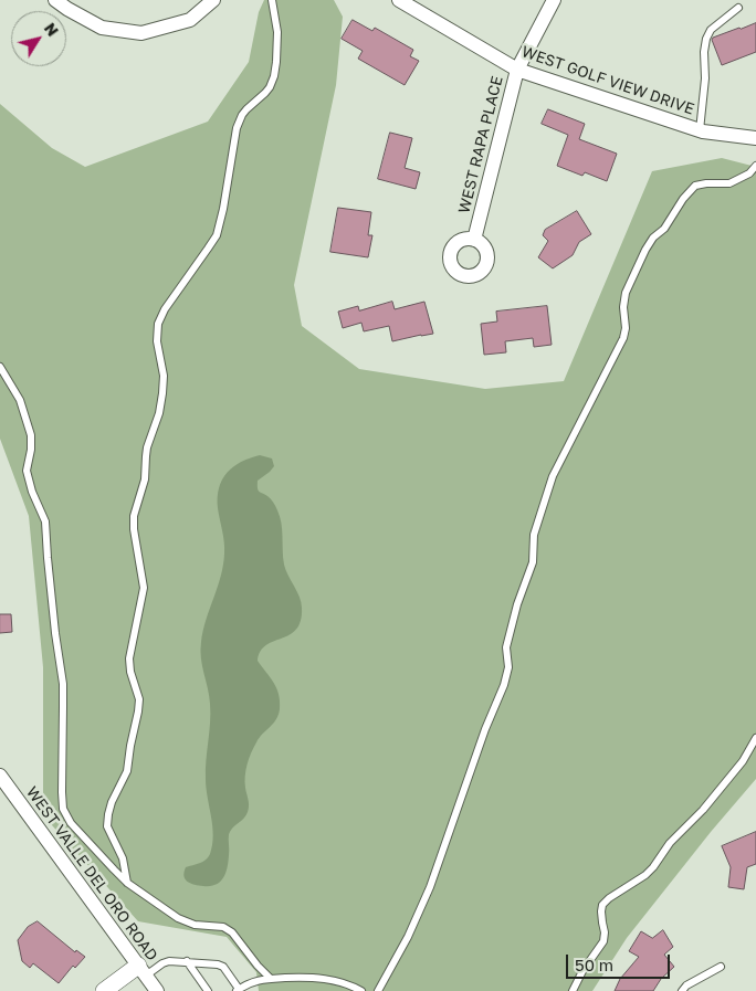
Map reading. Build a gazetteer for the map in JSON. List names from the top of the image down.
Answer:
{
  "streets": {
    "street": ["WEST GOLF VIEW DRIVE", "WEST RAPA PLACE", "WEST VALLE DEL ORO ROAD"]
  },
  "crossings": [
    ["WEST GOLF VIEW DRIVE", "WEST RAPA PLACE"]
  ],
  "scale_bar": "50 m",
  "north": "top right"
}
